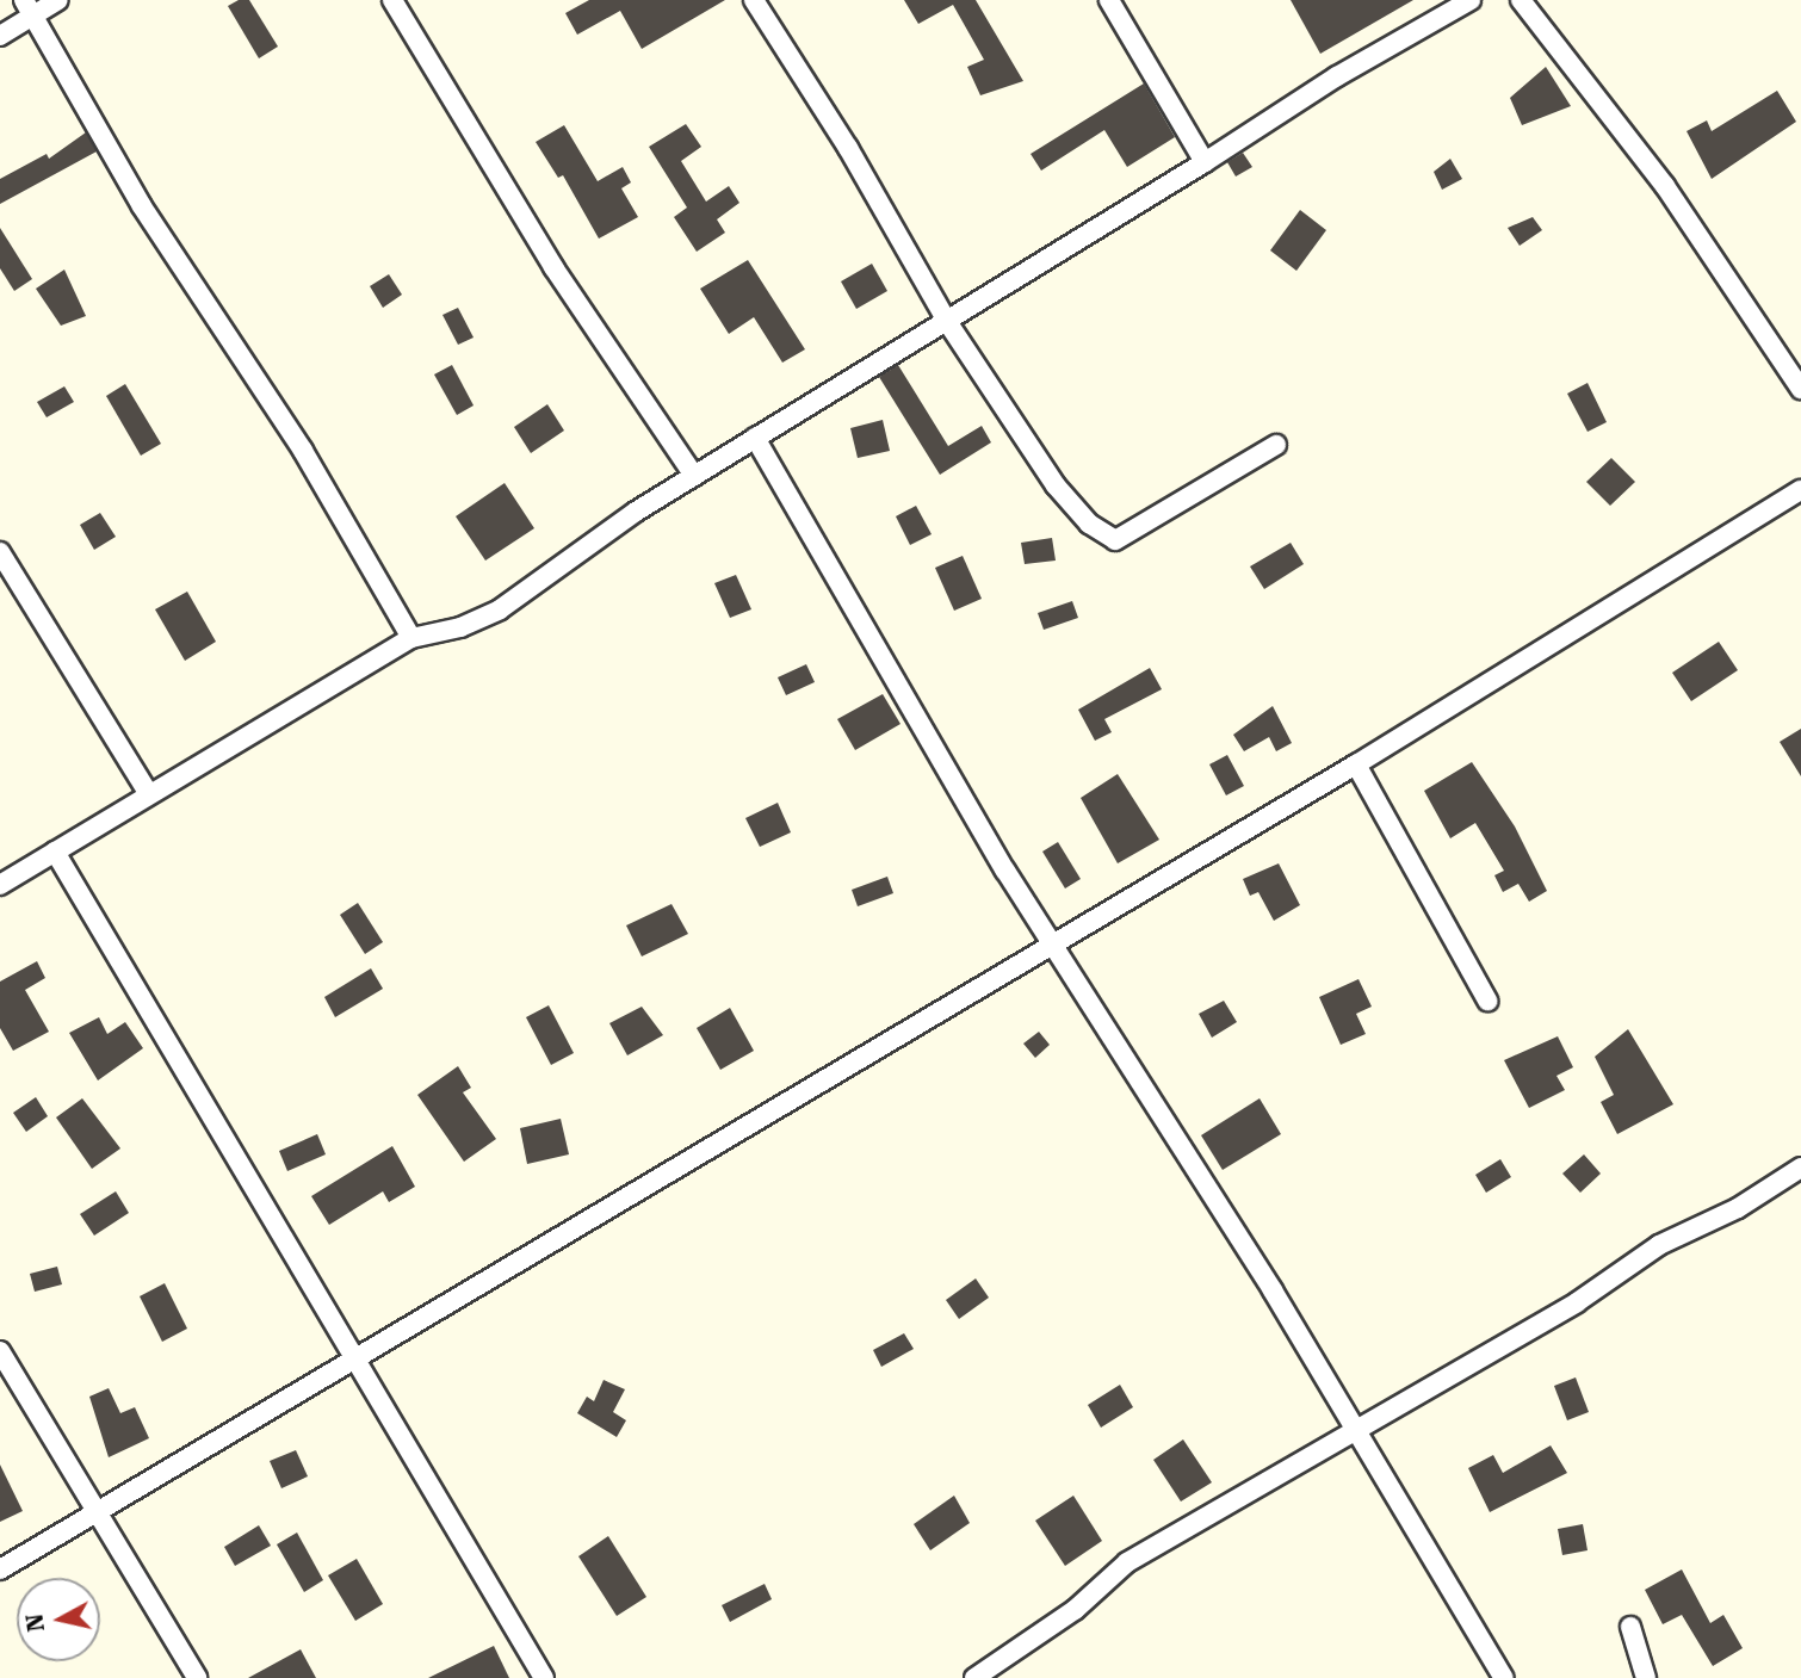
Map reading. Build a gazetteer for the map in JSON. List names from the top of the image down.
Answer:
{
  "north": "left"
}
